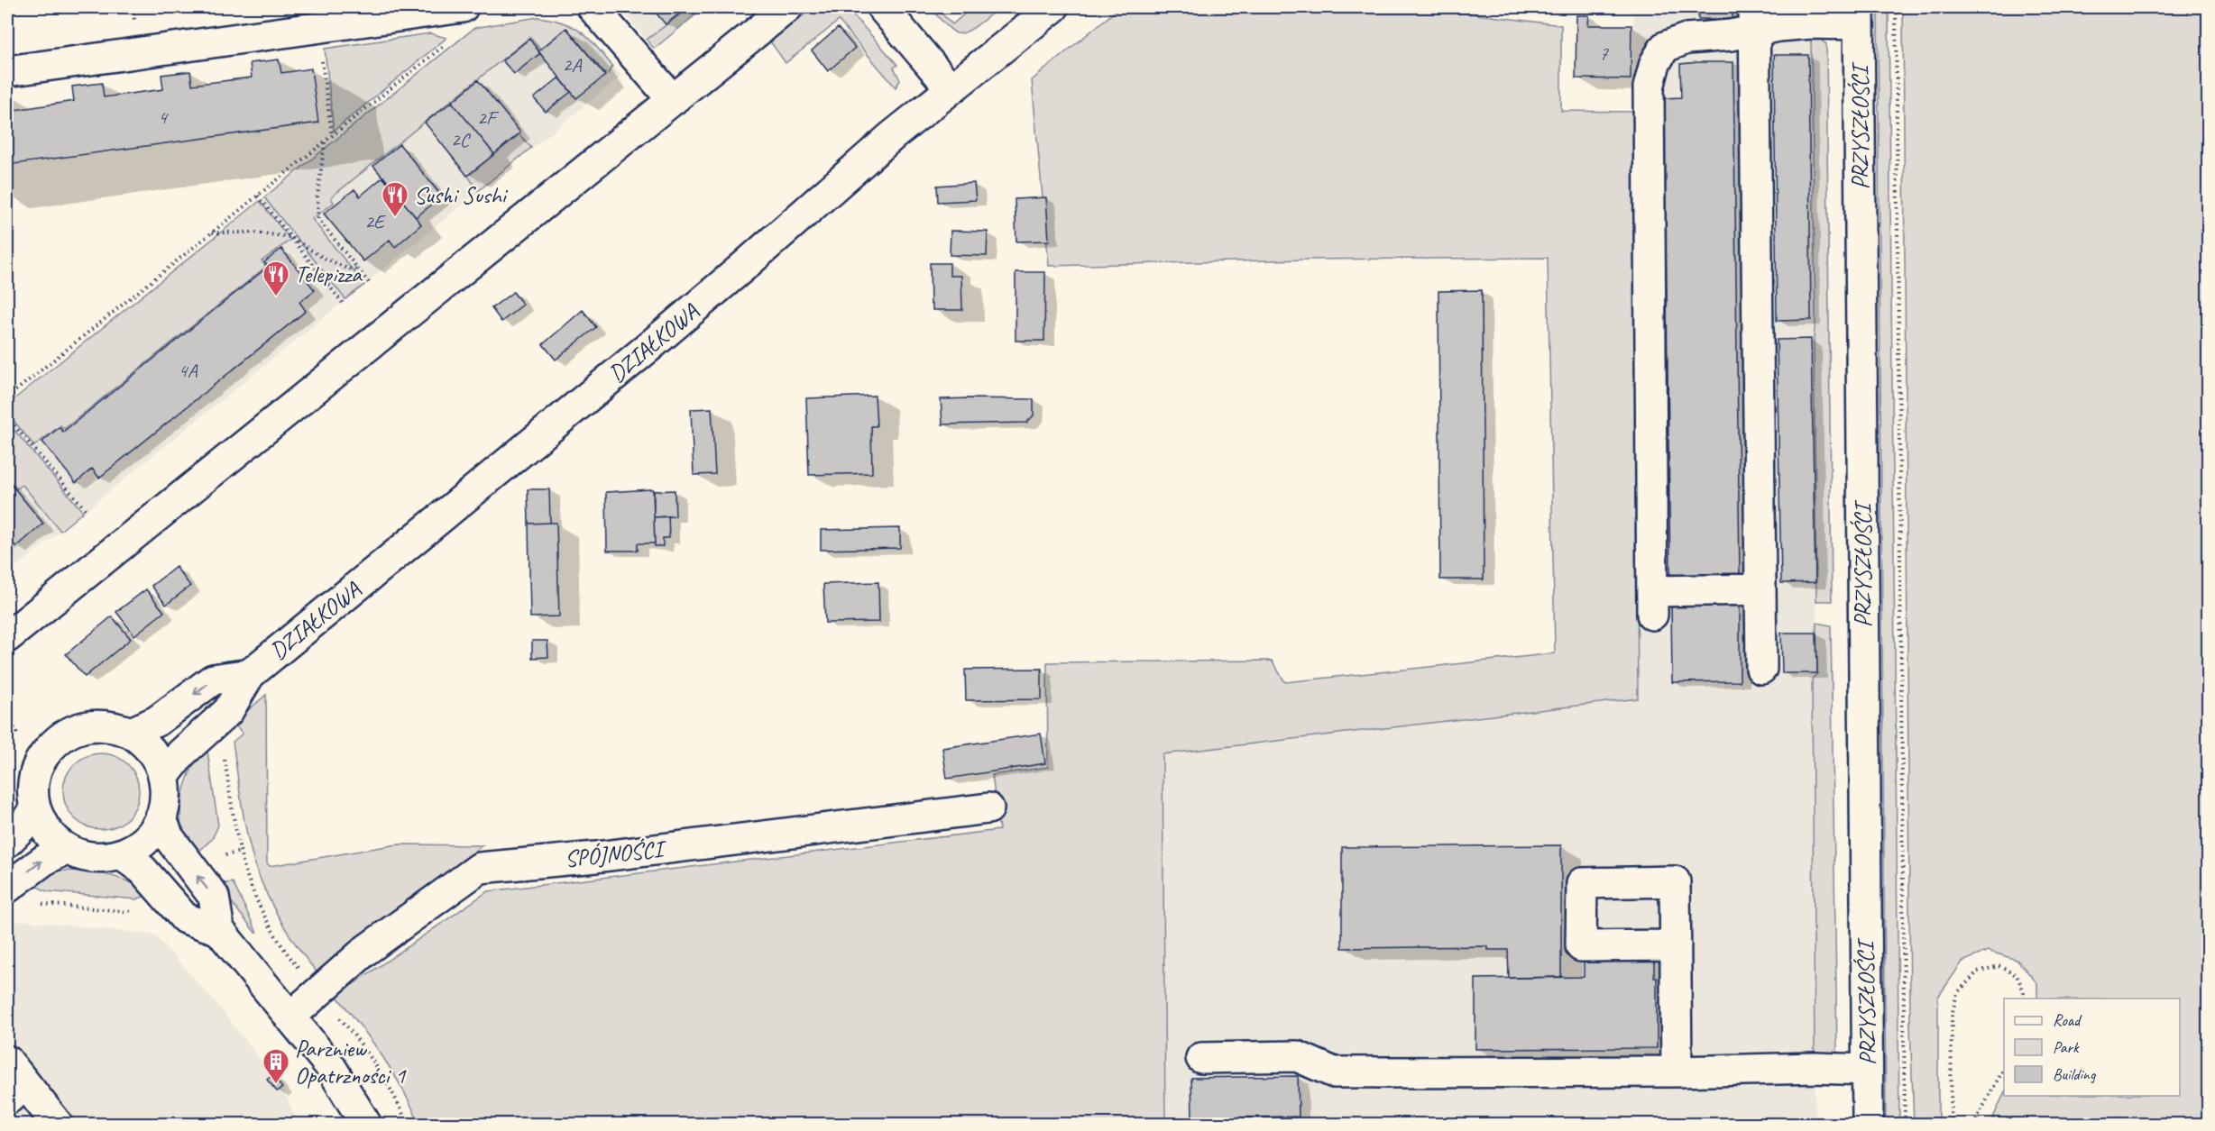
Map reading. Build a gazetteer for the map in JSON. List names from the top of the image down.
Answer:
{
  "streets": {
    "street": ["PRZYSZŁOŚCI", "DZIAŁKOWA", "SPÓJNOŚCI"]
  },
  "places": {
    "restaurant": ["Sushi Sushi", "Telepizza"],
    "building": ["Parzniew Opatrzności 1"]
  },
  "house_numbers": [
    "7",
    "2A",
    "4",
    "2F",
    "2C",
    "2E",
    "4A"
  ],
  "legend": ["Road", "Park", "Building"]
}
